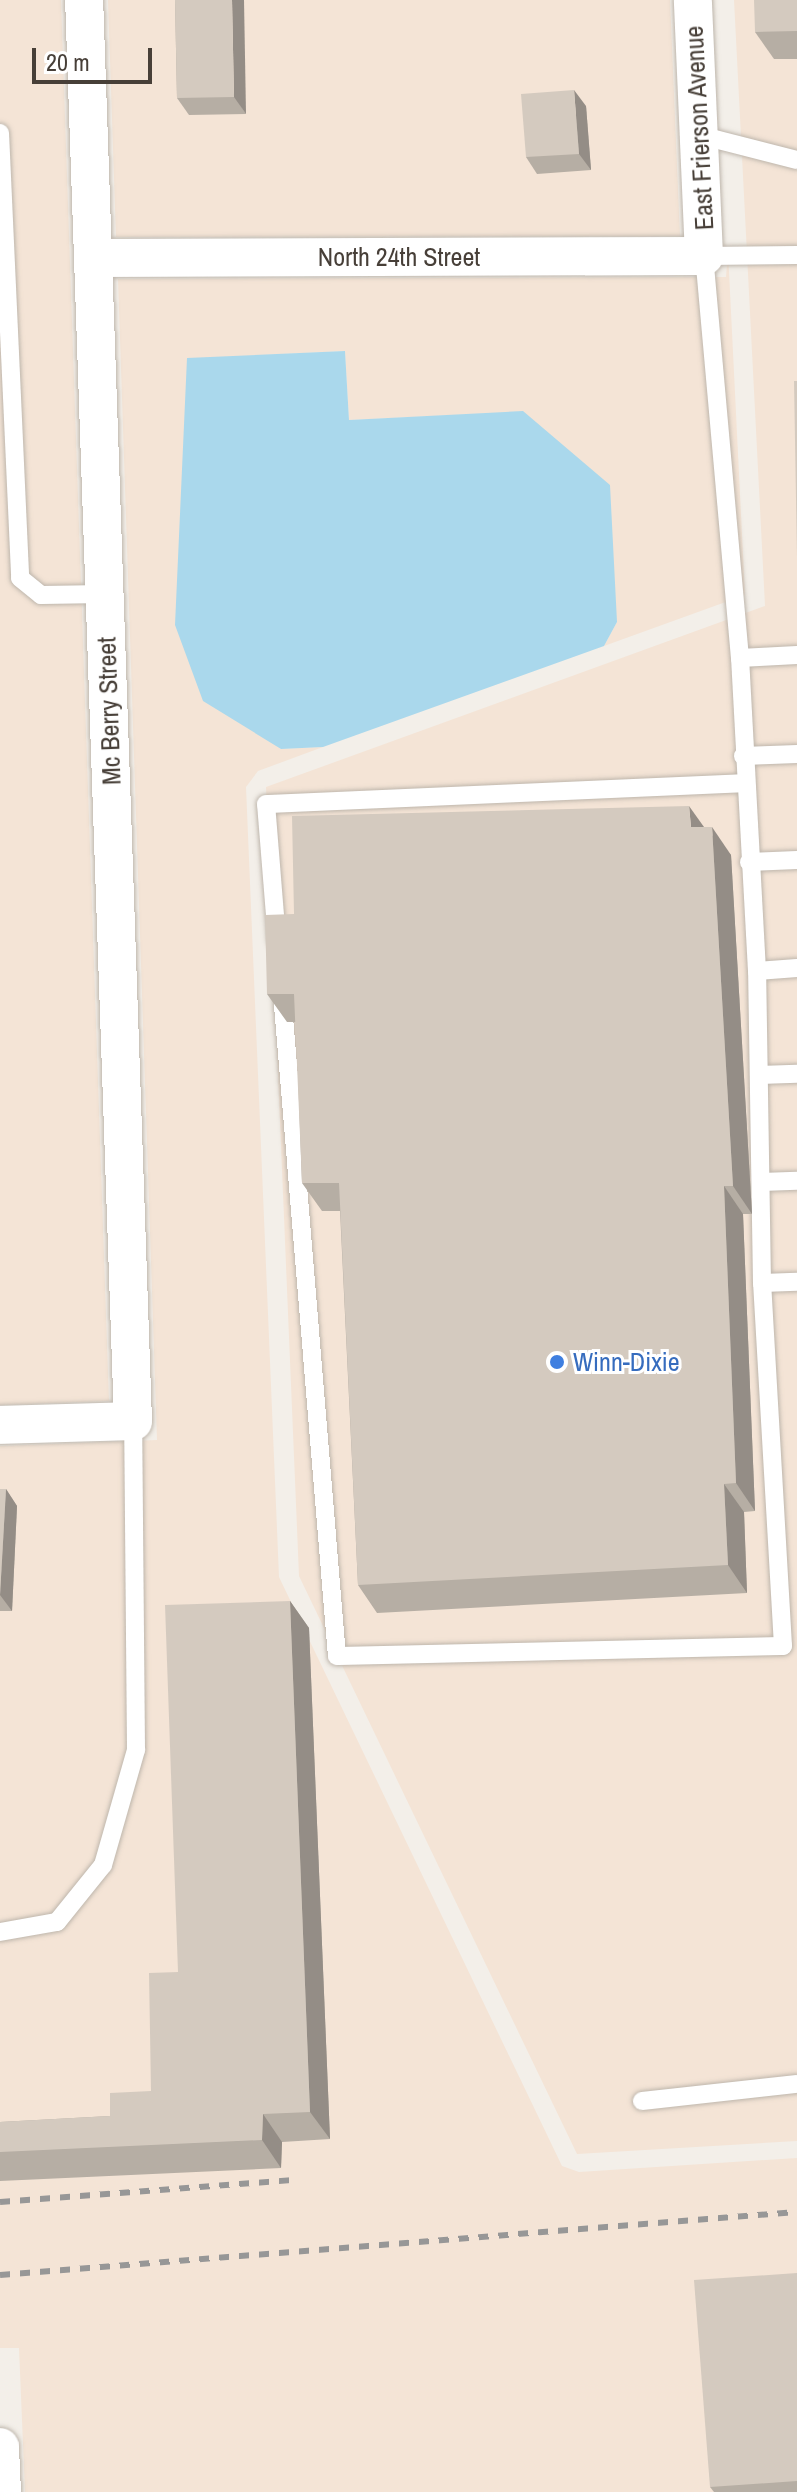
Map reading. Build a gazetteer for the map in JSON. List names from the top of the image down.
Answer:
{
  "streets": {
    "street": ["East Frierson Avenue", "North 24th Street", "Mc Berry Street"]
  },
  "crossings": [
    ["East Frierson Avenue", "North 24th Street"],
    ["North 24th Street", "Mc Berry Street"]
  ],
  "places": ["Winn-Dixie"],
  "scale_bar": "20 m"
}
